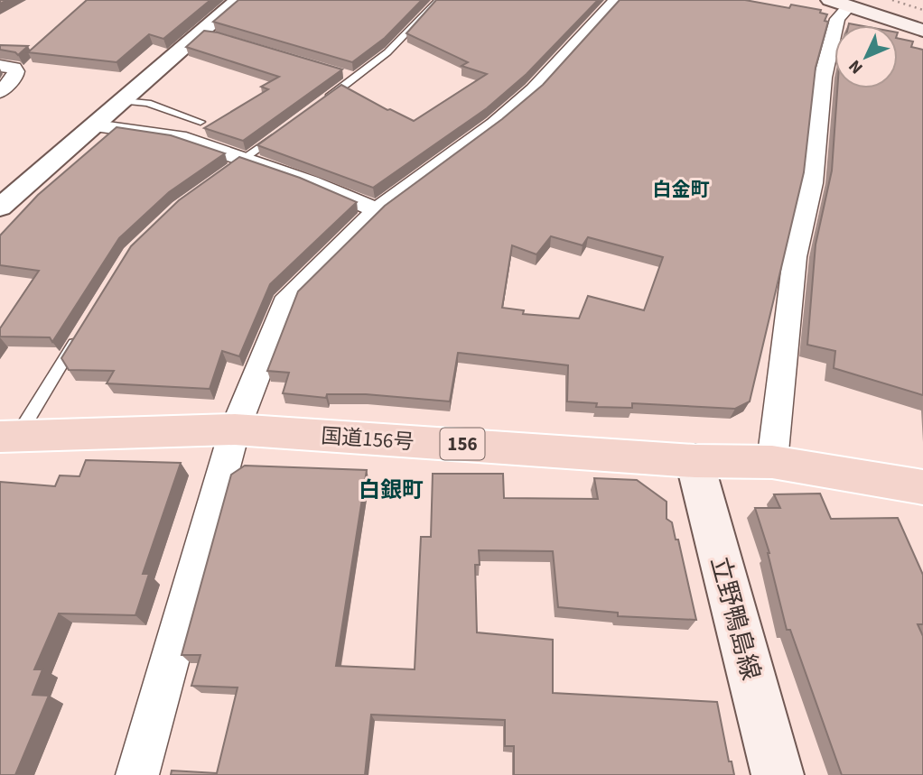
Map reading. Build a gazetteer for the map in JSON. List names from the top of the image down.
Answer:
{
  "streets": {
    "highway": ["国道156号", "156"],
    "main road": ["立野鴨島線"]
  },
  "crossings": [
    ["国道156号", "立野鴨島線"]
  ],
  "districts": ["白金町", "白銀町"],
  "north": "bottom left"
}
